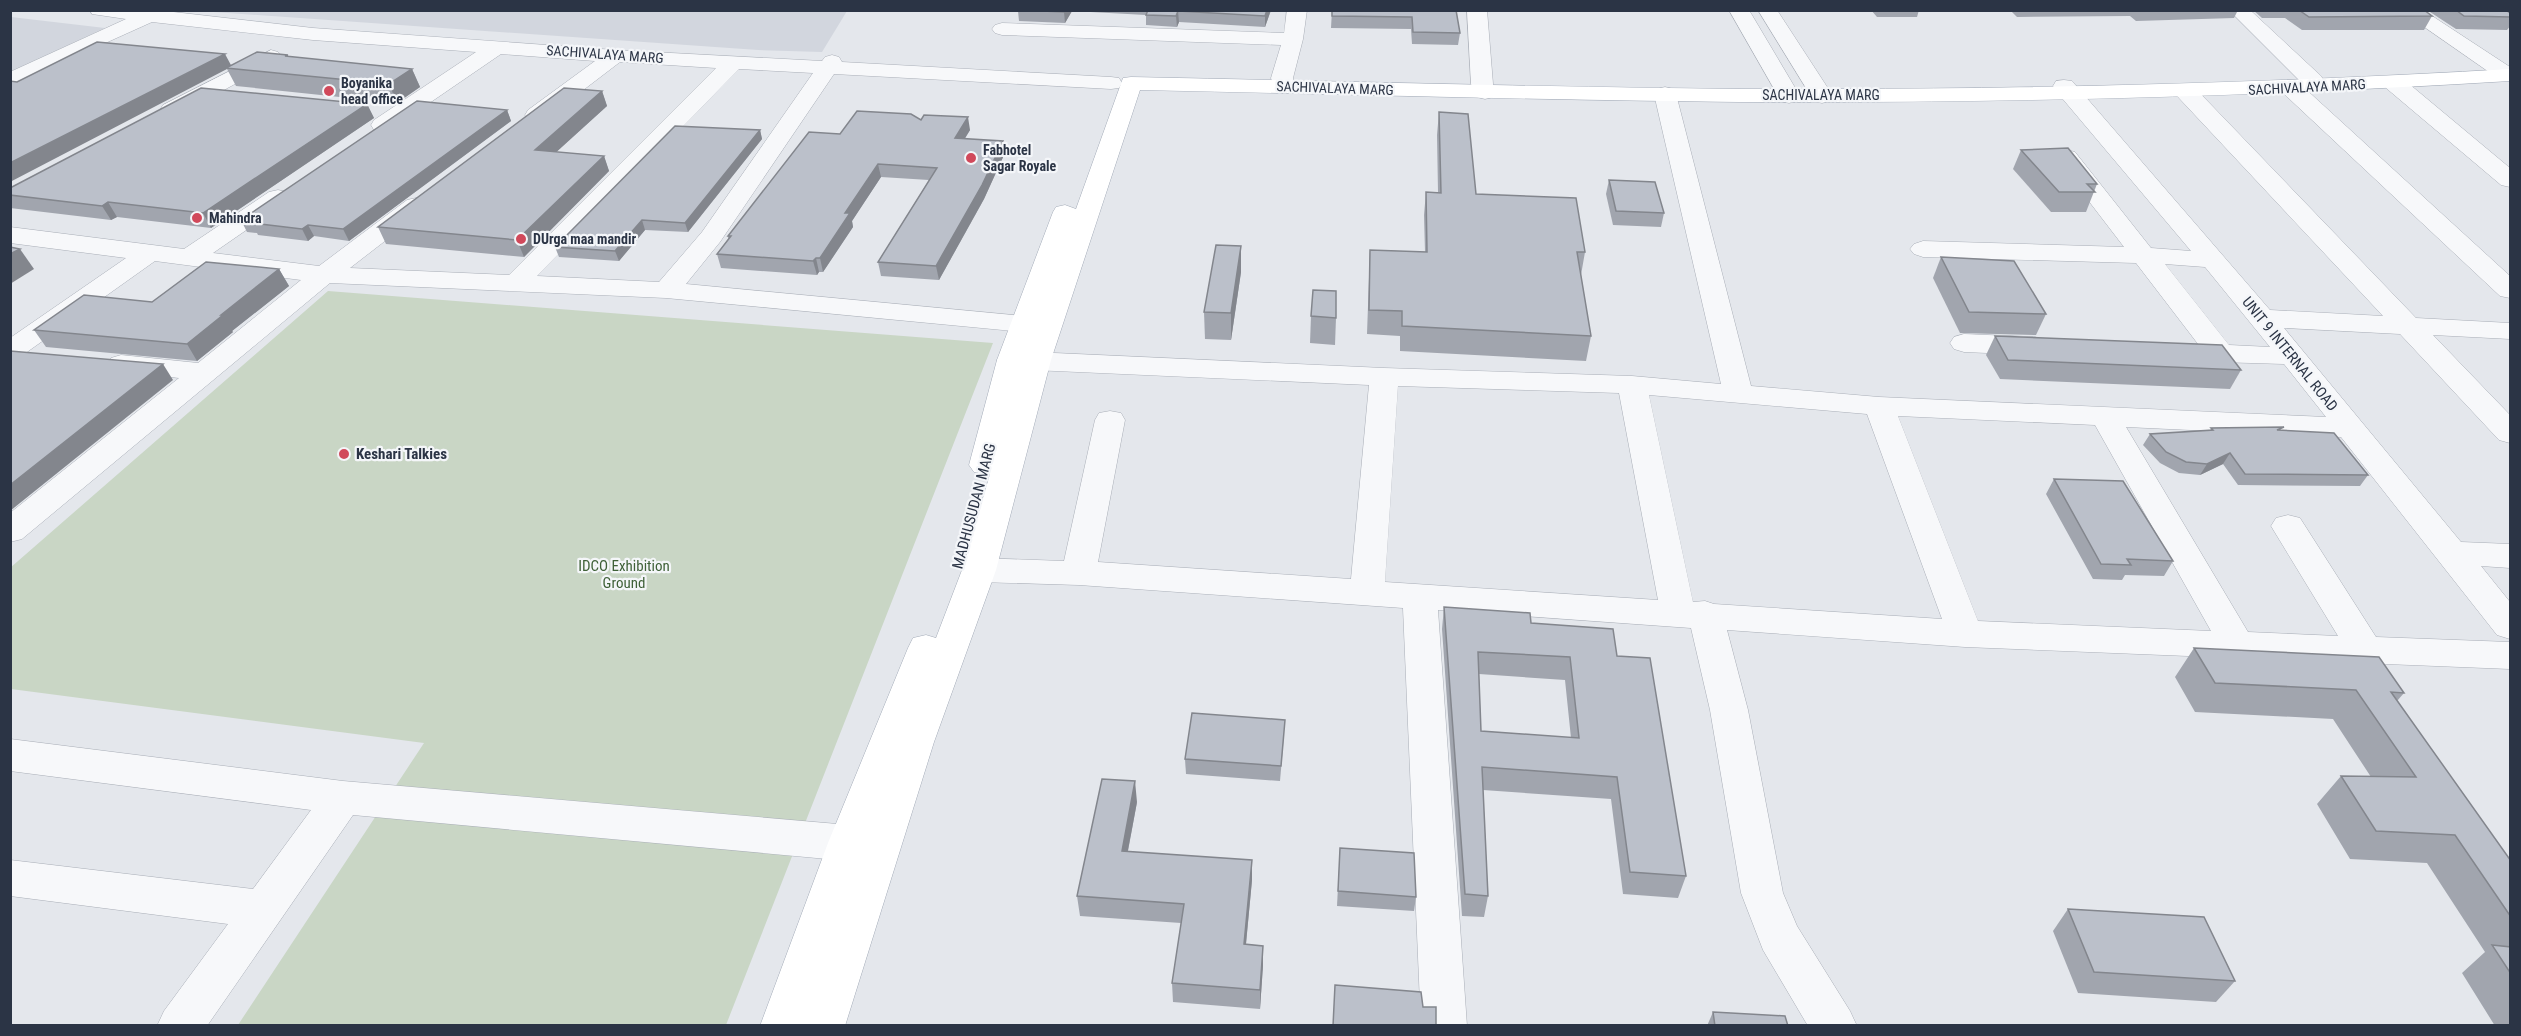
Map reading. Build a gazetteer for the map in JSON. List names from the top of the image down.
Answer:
{
  "streets": {
    "main road": ["SACHIVALAYA MARG", "MADHUSUDAN MARG"],
    "street": ["UNIT 9 INTERNAL ROAD"]
  },
  "crossings": [
    ["SACHIVALAYA MARG", "UNIT 9 INTERNAL ROAD"],
    ["SACHIVALAYA MARG", "MADHUSUDAN MARG"]
  ],
  "parks": ["IDCO Exhibition Ground"],
  "places": [
    "Boyanika head office",
    "Fabhotel Sagar Royale",
    "Mahindra",
    "DUrga maa mandir",
    "Keshari Talkies"
  ]
}
